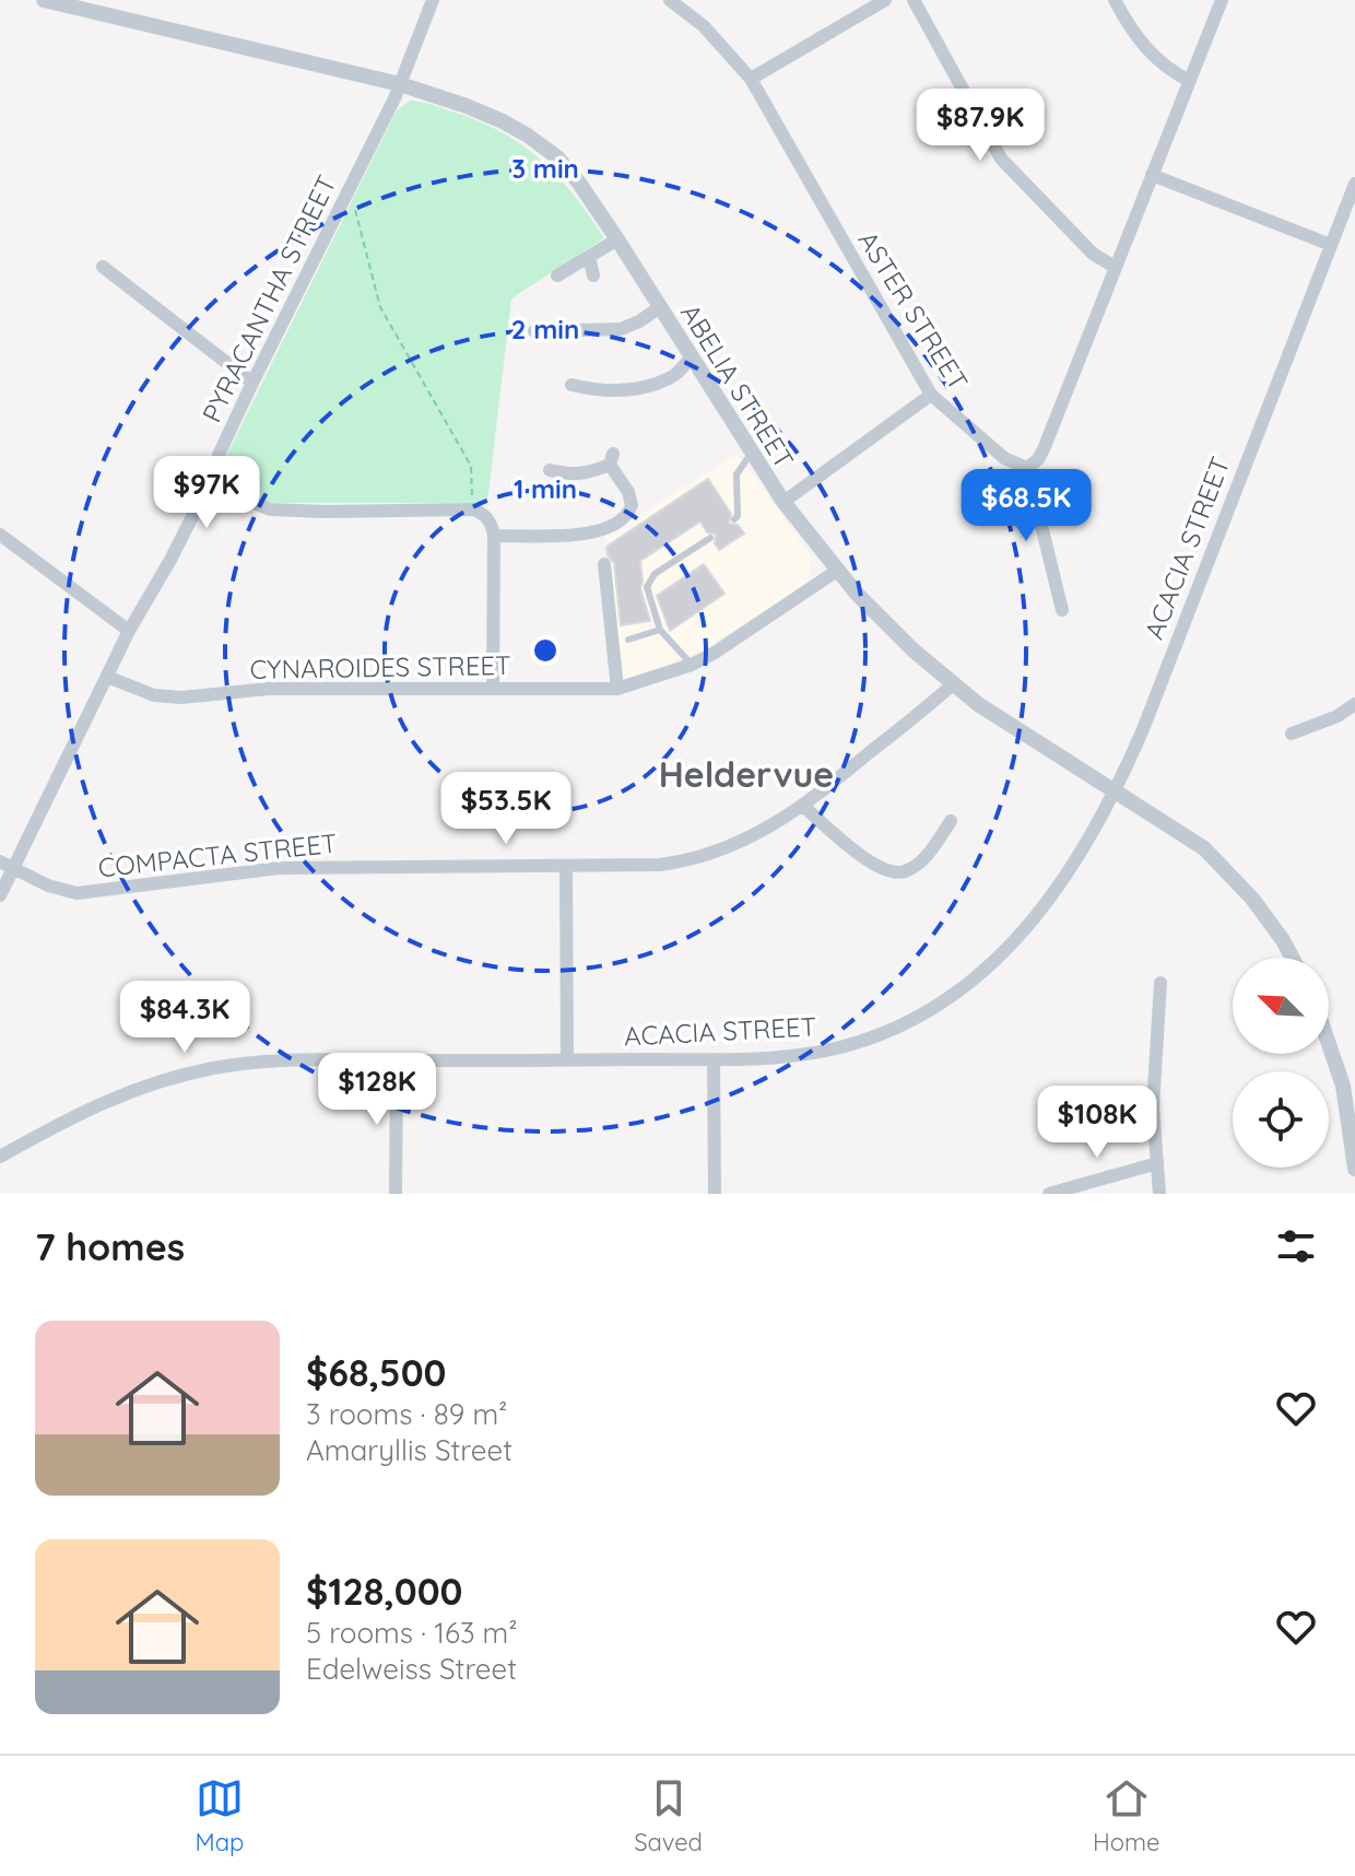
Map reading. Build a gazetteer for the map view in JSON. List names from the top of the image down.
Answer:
{
  "streets": {
    "street": [
      "PYRACANTHA STREET",
      "ASTER STREET",
      "ABELIA STREET",
      "ACACIA STREET",
      "CYNAROIDES STREET",
      "COMPACTA STREET"
    ]
  },
  "crossings": [
    ["PYRACANTHA STREET", "ABELIA STREET"],
    ["PYRACANTHA STREET", "CYNAROIDES STREET"],
    ["PYRACANTHA STREET", "COMPACTA STREET"],
    ["ABELIA STREET", "ACACIA STREET"],
    ["ABELIA STREET", "CYNAROIDES STREET"],
    ["ABELIA STREET", "COMPACTA STREET"]
  ],
  "districts": ["Heldervue"],
  "north": "top left",
  "page": {
    "price": [
      "$87.9K",
      "$97K",
      "$68.5K",
      "$53.5K",
      "$84.3K",
      "$128K",
      "$108K"
    ],
    "heading": "7 homes",
    "list": [
      {
        "name": "$68,500",
        "note": "3 rooms · 89 m² · Amaryllis Street"
      },
      {
        "name": "$128,000",
        "note": "5 rooms · 163 m² · Edelweiss Street"
      }
    ],
    "tabs": ["Map", "Saved", "Home"]
  },
  "rings": ["3 min", "2 min", "1 min"]
}
